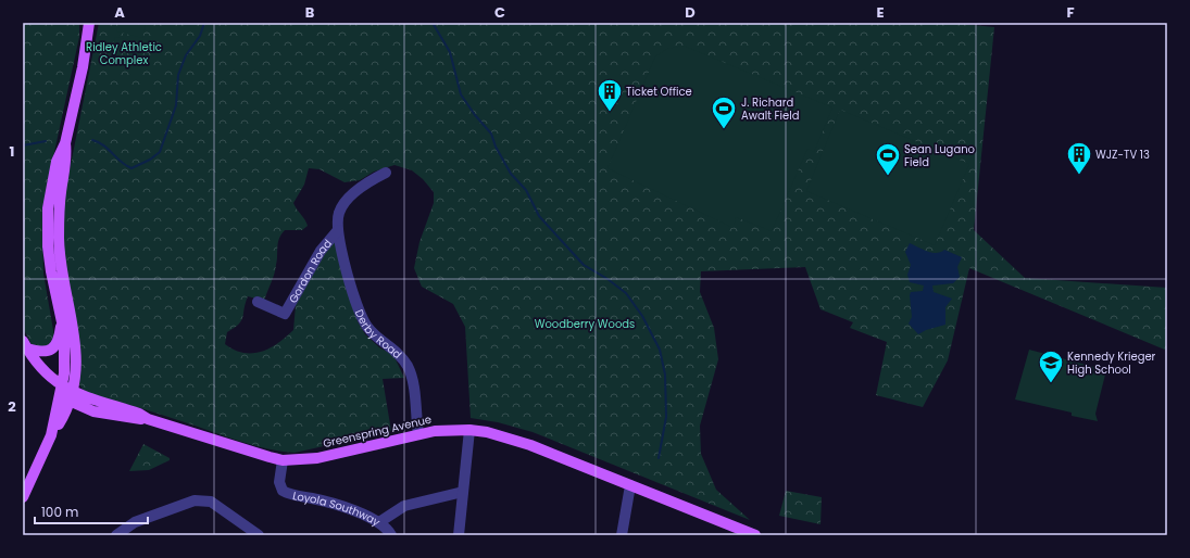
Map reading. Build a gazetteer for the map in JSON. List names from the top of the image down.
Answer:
{
  "streets": {
    "main road": ["Greenspring Avenue"],
    "street": ["Gordon Road", "Derby Road", "Loyola Southway"]
  },
  "crossings": [
    ["Gordon Road", "Derby Road"],
    ["Derby Road", "Greenspring Avenue"],
    ["Greenspring Avenue", "Loyola Southway"]
  ],
  "parks": ["Ridley Athletic Complex", "Woodberry Woods"],
  "places": {
    "building": ["Ticket Office", "WJZ-TV 13"],
    "sports": ["J. Richard Awalt Field", "Sean Lugano Field"],
    "school or university": ["Kennedy Krieger High School"]
  },
  "scale_bar": "100 m",
  "grid": {
    "columns": [
      "A",
      "B",
      "C",
      "D",
      "E",
      "F"
    ],
    "rows": ["1", "2"]
  }
}
